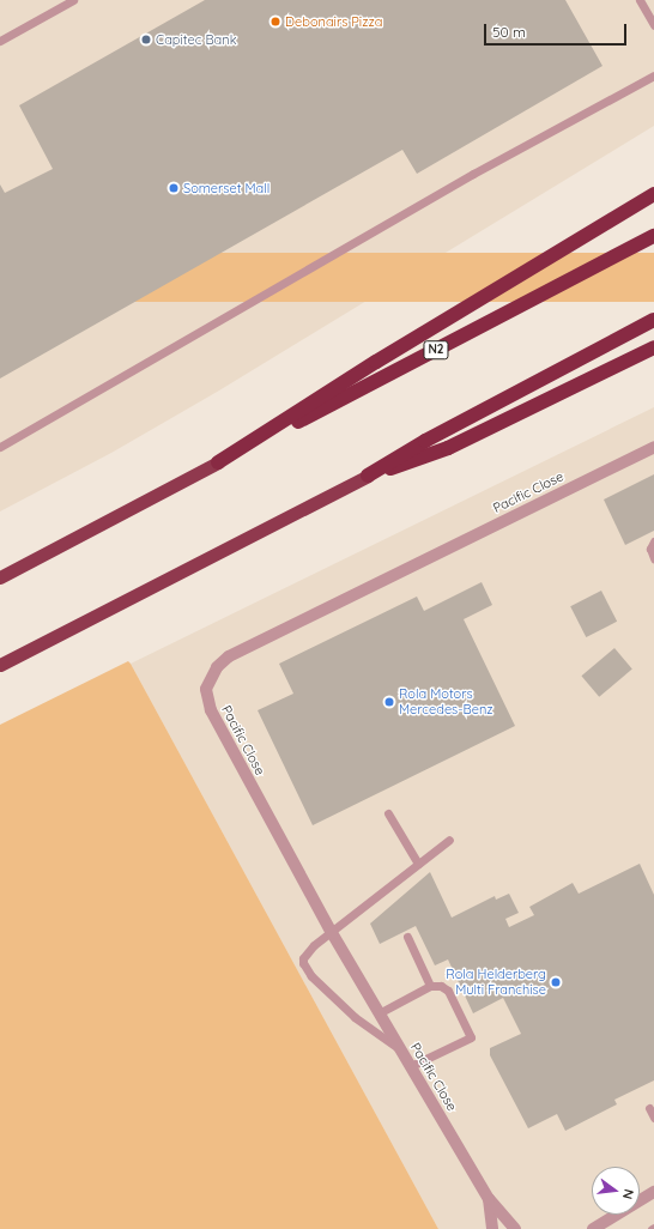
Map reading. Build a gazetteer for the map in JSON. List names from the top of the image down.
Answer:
{
  "streets": {
    "highway": ["N2"],
    "street": ["Pacific Close"]
  },
  "places": [
    "Debonairs Pizza",
    "Capitec Bank",
    "Somerset Mall",
    "Rola Motors Mercedes-Benz",
    "Rola Helderberg Multi Franchise"
  ],
  "scale_bar": "50 m",
  "north": "right"
}
